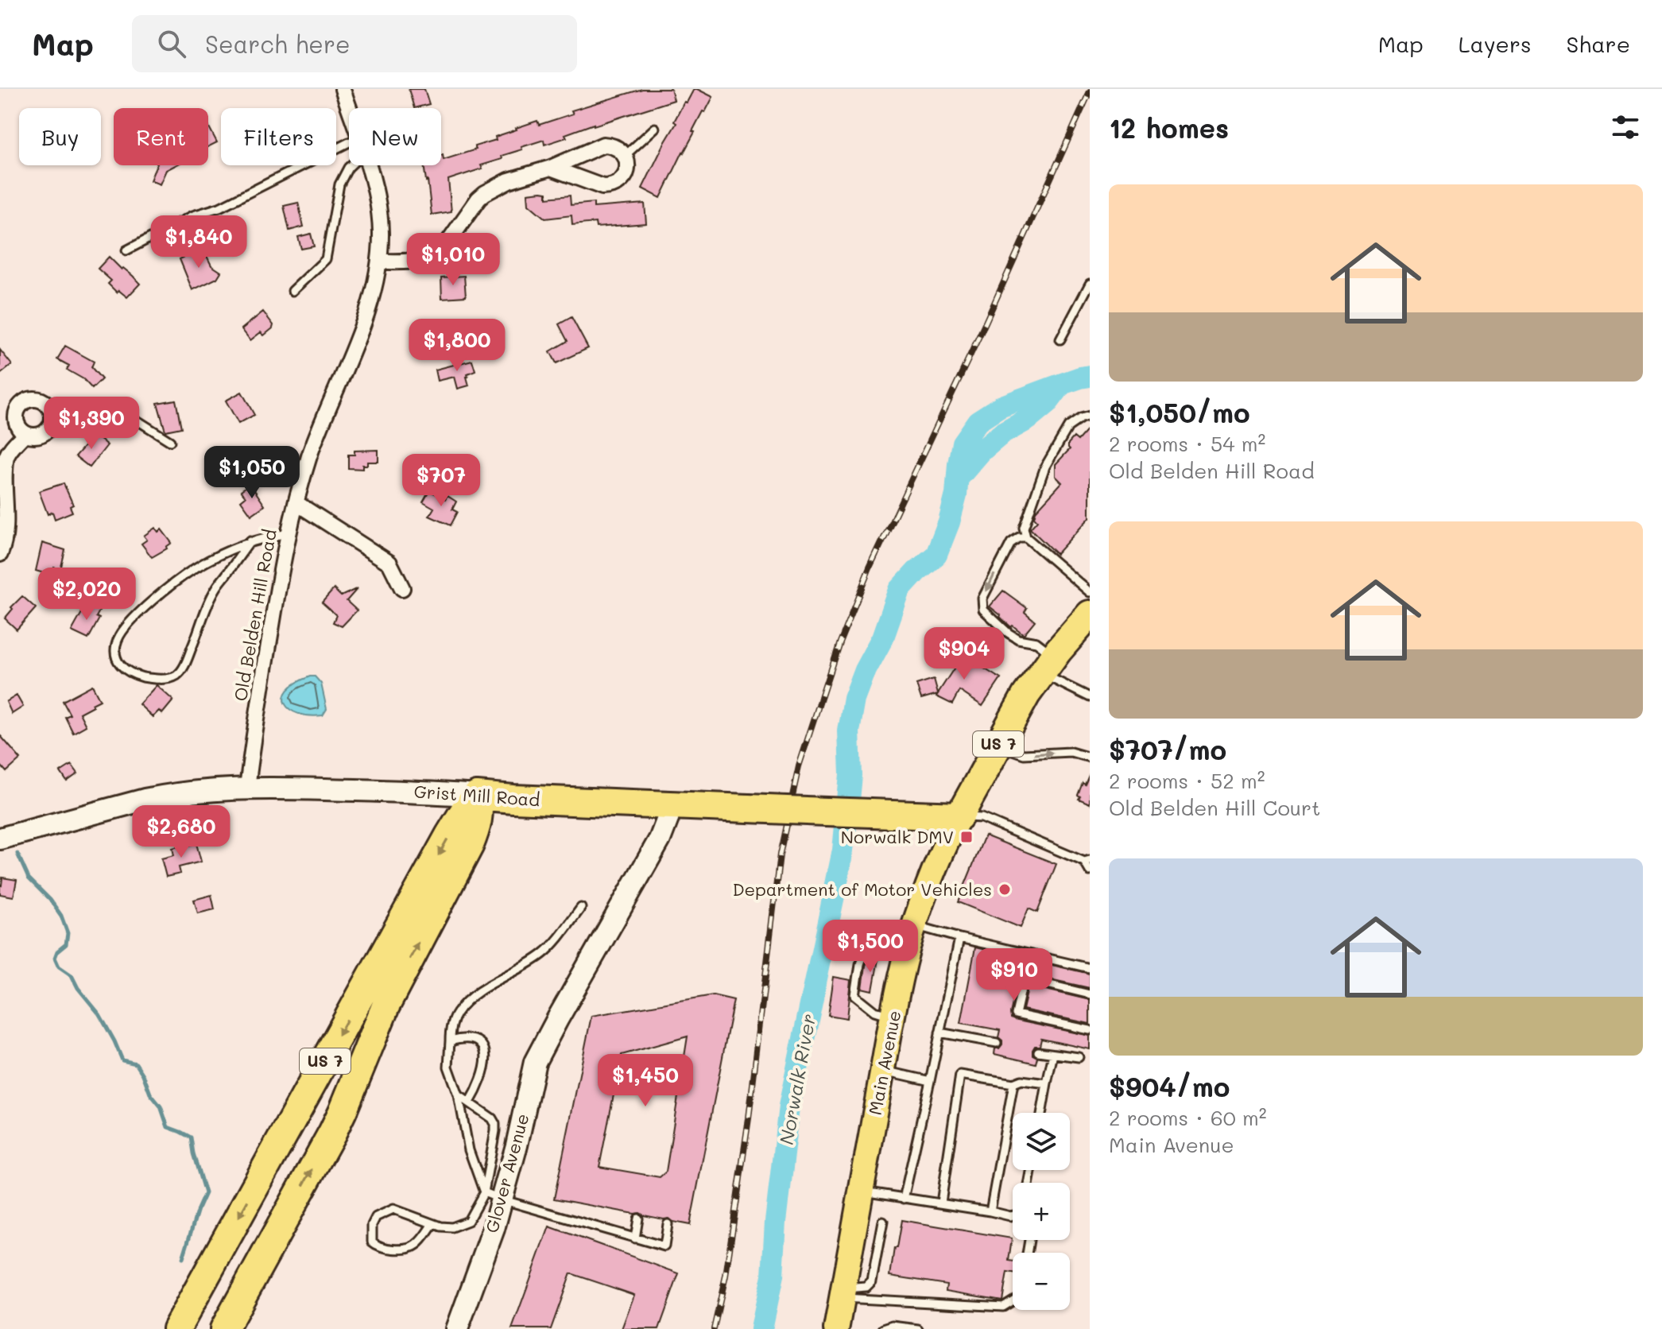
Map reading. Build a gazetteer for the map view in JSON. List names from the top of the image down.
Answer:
{
  "streets": {
    "highway": ["US 7", "Grist Mill Road", "Main Avenue"],
    "street": ["Old Belden Hill Road", "Glover Avenue"]
  },
  "crossings": [
    ["Old Belden Hill Road", "Grist Mill Road"],
    ["US 7", "Grist Mill Road"],
    ["Grist Mill Road", "Main Avenue"],
    ["Grist Mill Road", "Glover Avenue"]
  ],
  "water": ["Norwalk River"],
  "places": {
    "transit": ["Norwalk DMV"],
    "other": ["Department of Motor Vehicles"]
  },
  "page": {
    "header": "Map",
    "search": "Search here",
    "nav": ["Map", "Layers", "Share"],
    "heading": "12 homes",
    "chip": [
      "Buy",
      "Rent",
      "Filters",
      "New"
    ],
    "list": [
      {
        "name": "$1,050/mo",
        "note": "2 rooms · 54 m² · Old Belden Hill Road"
      },
      {
        "name": "$707/mo",
        "note": "2 rooms · 52 m² · Old Belden Hill Court"
      },
      {
        "name": "$904/mo",
        "note": "2 rooms · 60 m² · Main Avenue"
      }
    ],
    "price": [
      "$1,840",
      "$1,010",
      "$1,800",
      "$1,390",
      "$1,050",
      "$707",
      "$2,020",
      "$904",
      "$2,680",
      "$1,500",
      "$910",
      "$1,450"
    ],
    "map_buttons": ["+", "−"]
  }
}
